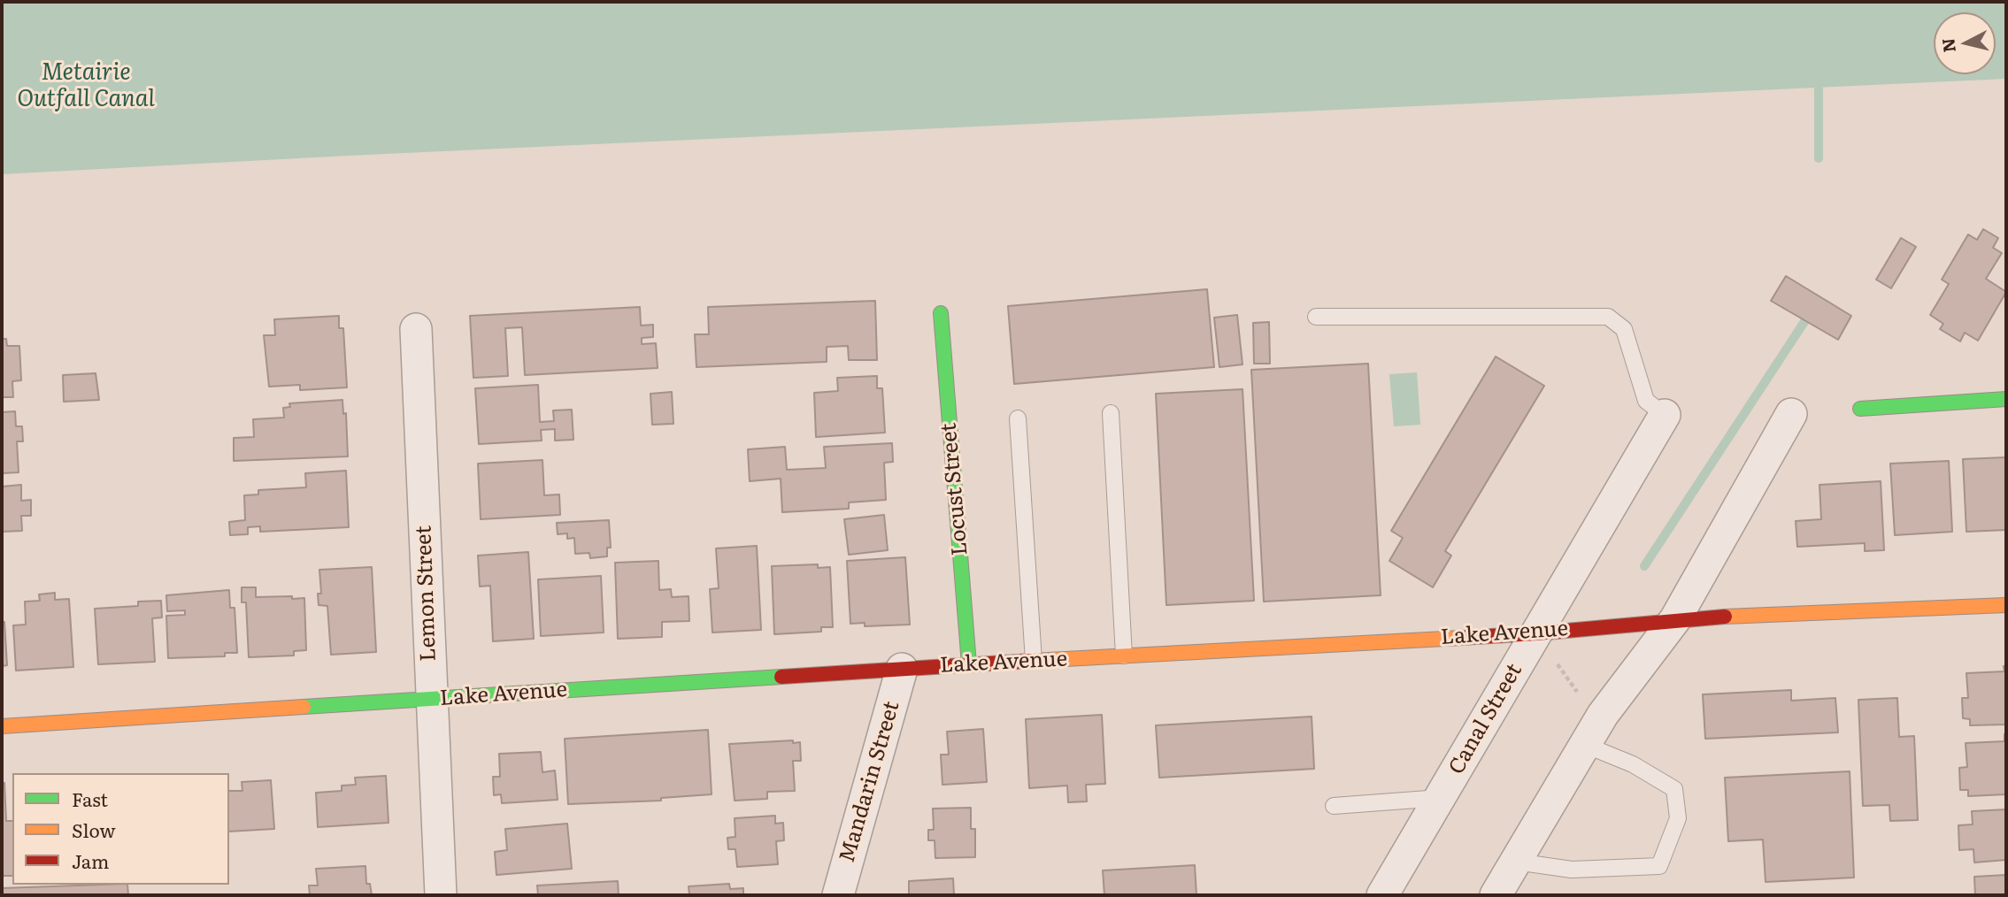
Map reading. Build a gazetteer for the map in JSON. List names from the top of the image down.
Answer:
{
  "streets": {
    "street": [
      "Locust Street",
      "Lemon Street",
      "Lake Avenue",
      "Canal Street",
      "Mandarin Street"
    ]
  },
  "crossings": [
    ["Locust Street", "Lake Avenue"],
    ["Lemon Street", "Lake Avenue"],
    ["Lake Avenue", "Canal Street"],
    ["Lake Avenue", "Mandarin Street"]
  ],
  "water": ["Metairie Outfall Canal"],
  "legend": ["Fast", "Slow", "Jam"],
  "north": "left"
}
